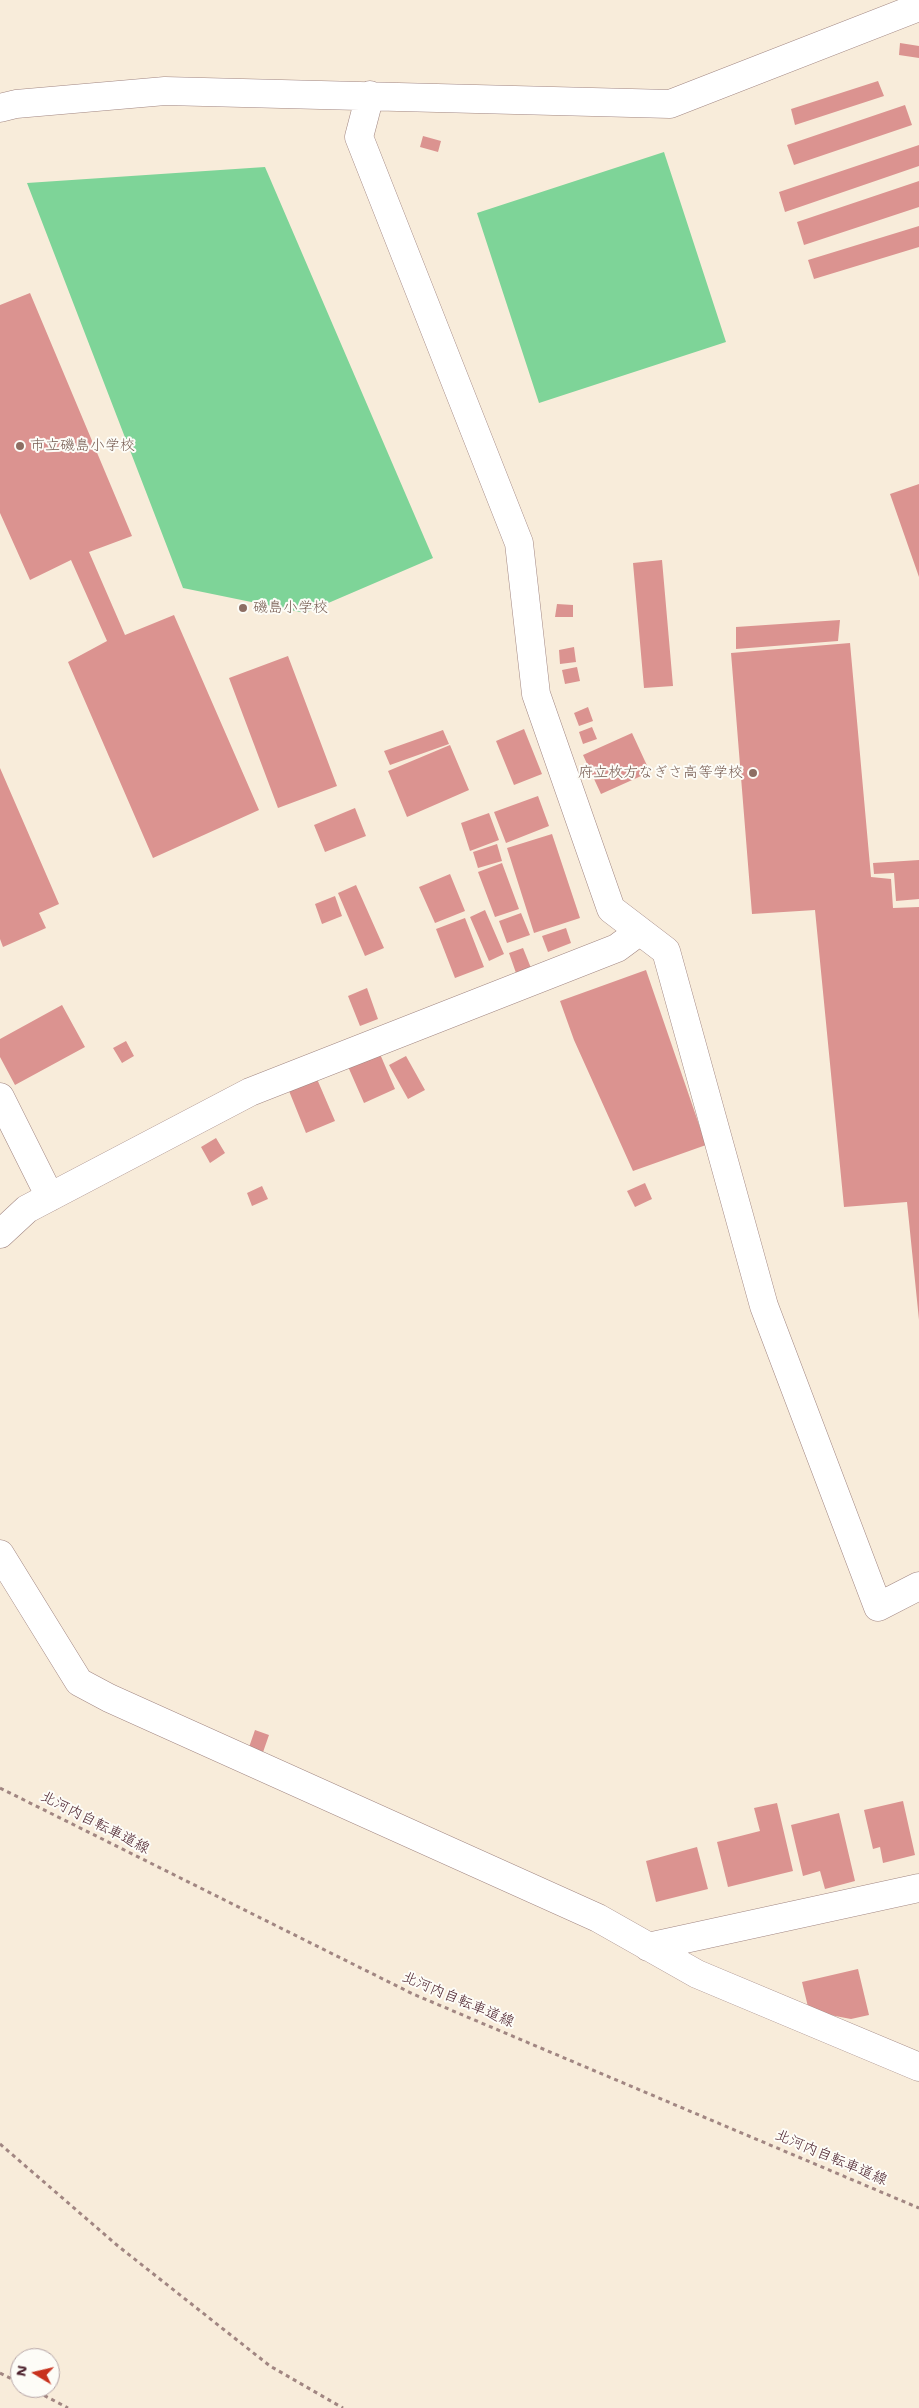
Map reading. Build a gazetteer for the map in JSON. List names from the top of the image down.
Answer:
{
  "streets": {
    "path": ["北河内自転車道線"]
  },
  "places": ["市立磯島小学校", "磯島小学校", "府立枚方なぎさ高等学校"],
  "north": "left"
}
